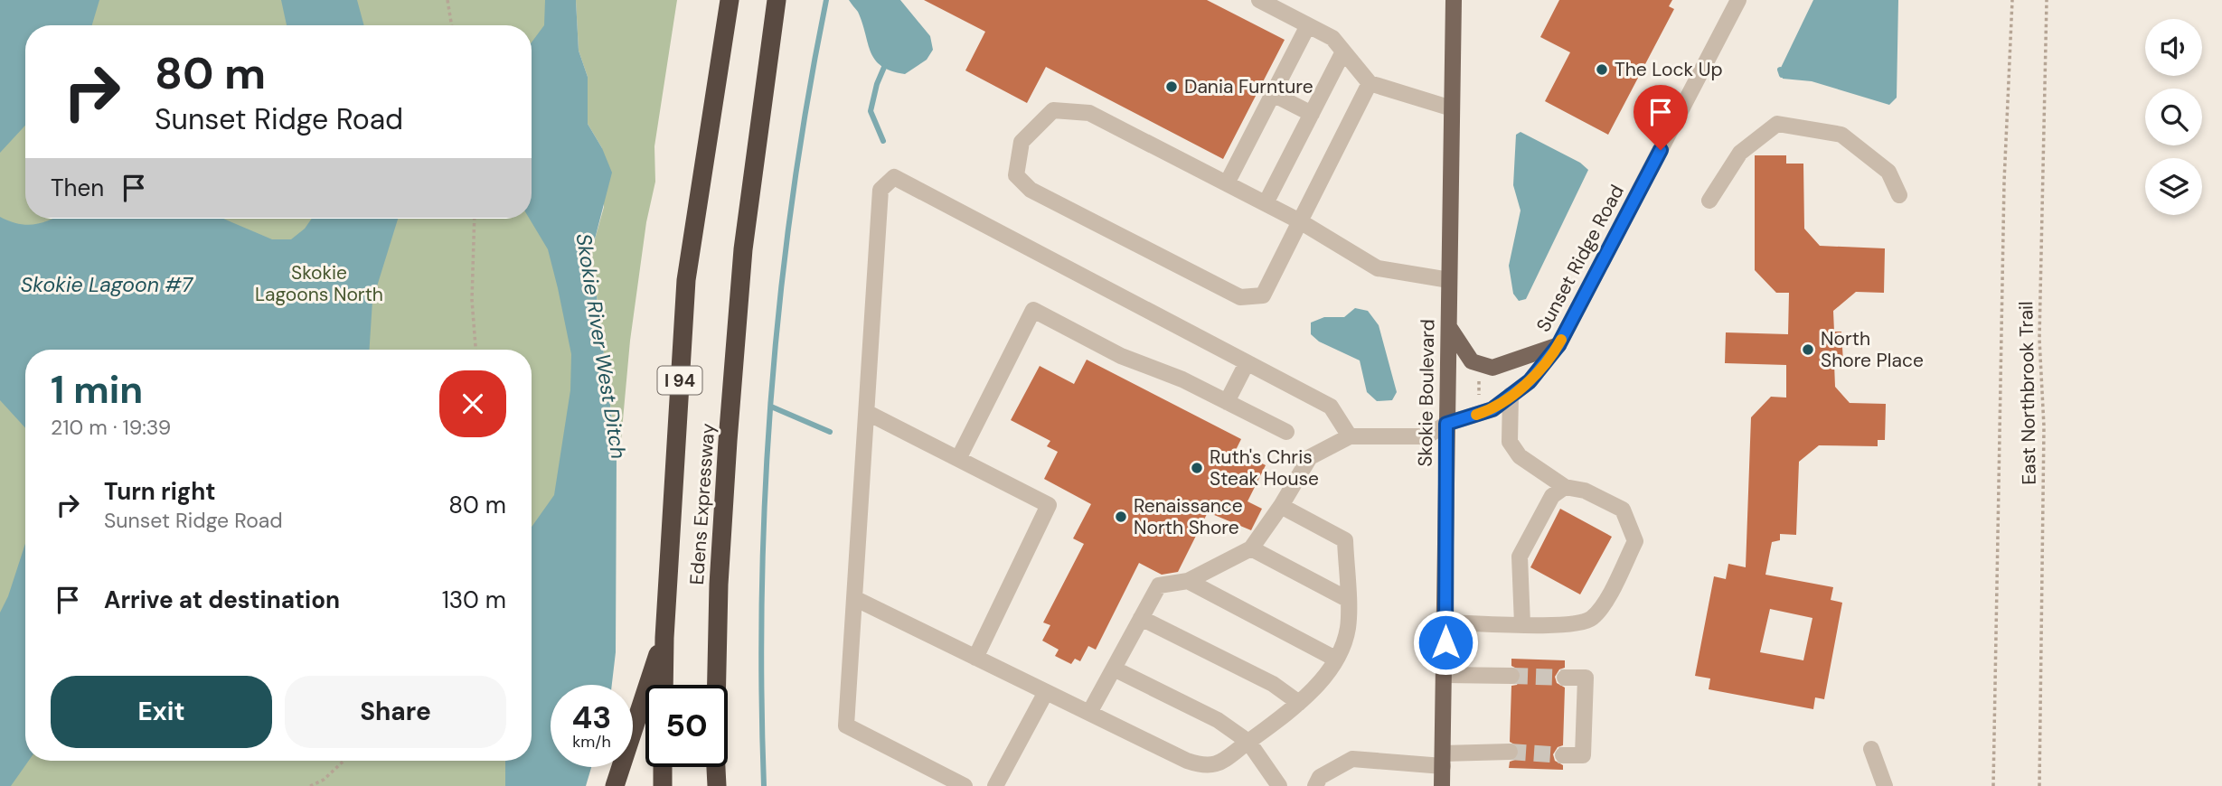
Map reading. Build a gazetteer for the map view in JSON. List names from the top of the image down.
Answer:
{
  "streets": {
    "highway": ["I 94", "Edens Expressway"],
    "main road": ["Skokie Boulevard"],
    "street": ["Sunset Ridge Road"],
    "path": ["East Northbrook Trail"]
  },
  "crossings": [
    ["Sunset Ridge Road", "Skokie Boulevard"]
  ],
  "water": ["Skokie Lagoon #7", "Skokie River West Ditch"],
  "parks": ["Skokie Lagoons North"],
  "places": [
    "The Lock Up",
    "Dania Furnture",
    "North Shore Place",
    "Ruth's Chris Steak House",
    "Renaissance North Shore"
  ],
  "page": {
    "turn": ["80 m", "Sunset Ridge Road"],
    "then": "Then",
    "heading": ["1 min", "210 m · 19:39"],
    "list": [
      {
        "name": "Turn right",
        "note": "Sunset Ridge Road",
        "value": "80 m"
      },
      {
        "name": "Arrive at destination",
        "value": "130 m"
      }
    ],
    "buttons": ["Exit", "Share"],
    "speed": "43 km/h",
    "limit": "50"
  }
}
